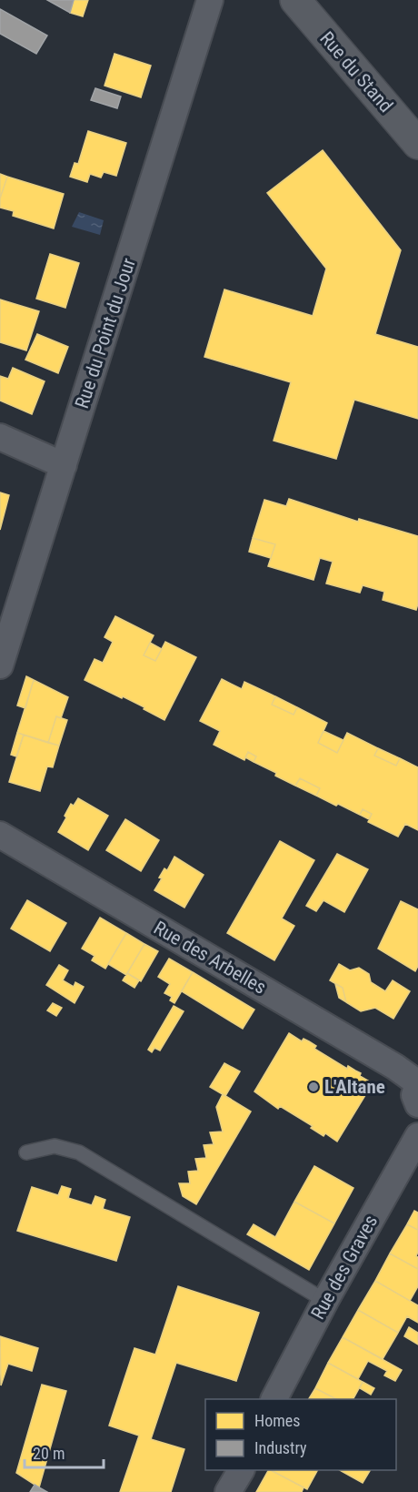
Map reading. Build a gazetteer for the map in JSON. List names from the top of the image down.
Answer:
{
  "streets": {
    "street": [
      "Rue du Stand",
      "Rue du Point du Jour",
      "Rue des Arbelles",
      "Rue des Graves"
    ]
  },
  "places": ["L'Altane"],
  "legend": ["Homes", "Industry"],
  "scale_bar": "20 m"
}
